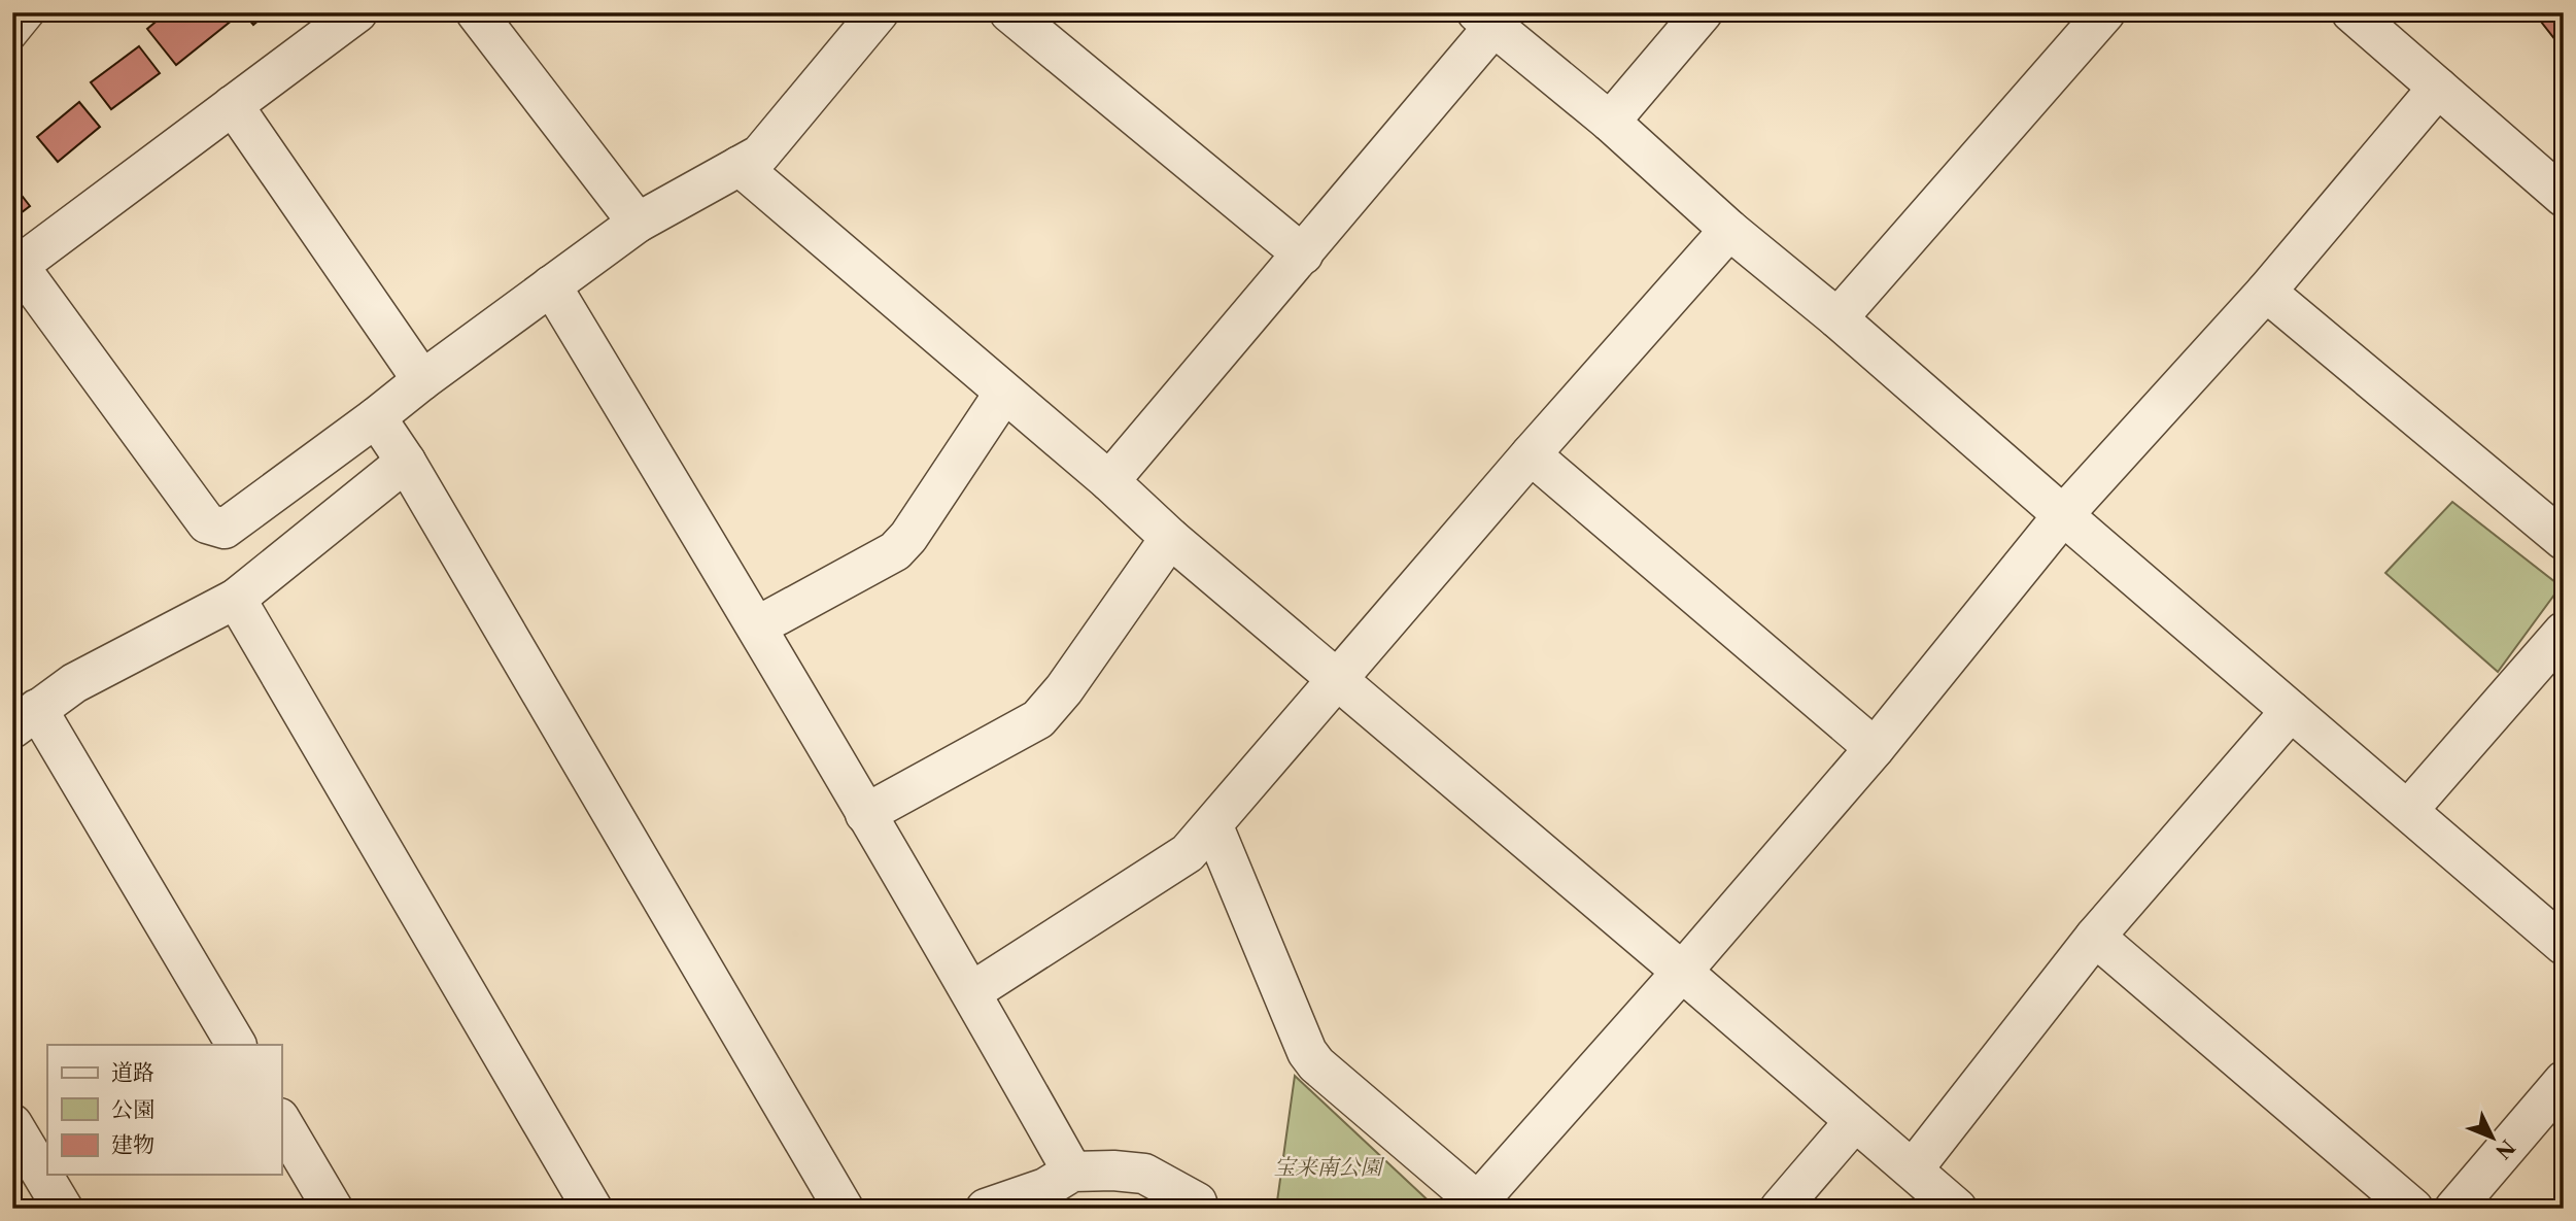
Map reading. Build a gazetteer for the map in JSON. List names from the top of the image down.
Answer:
{
  "parks": ["宝来南公園"],
  "legend": ["道路", "公園", "建物"],
  "north": "bottom right"
}
